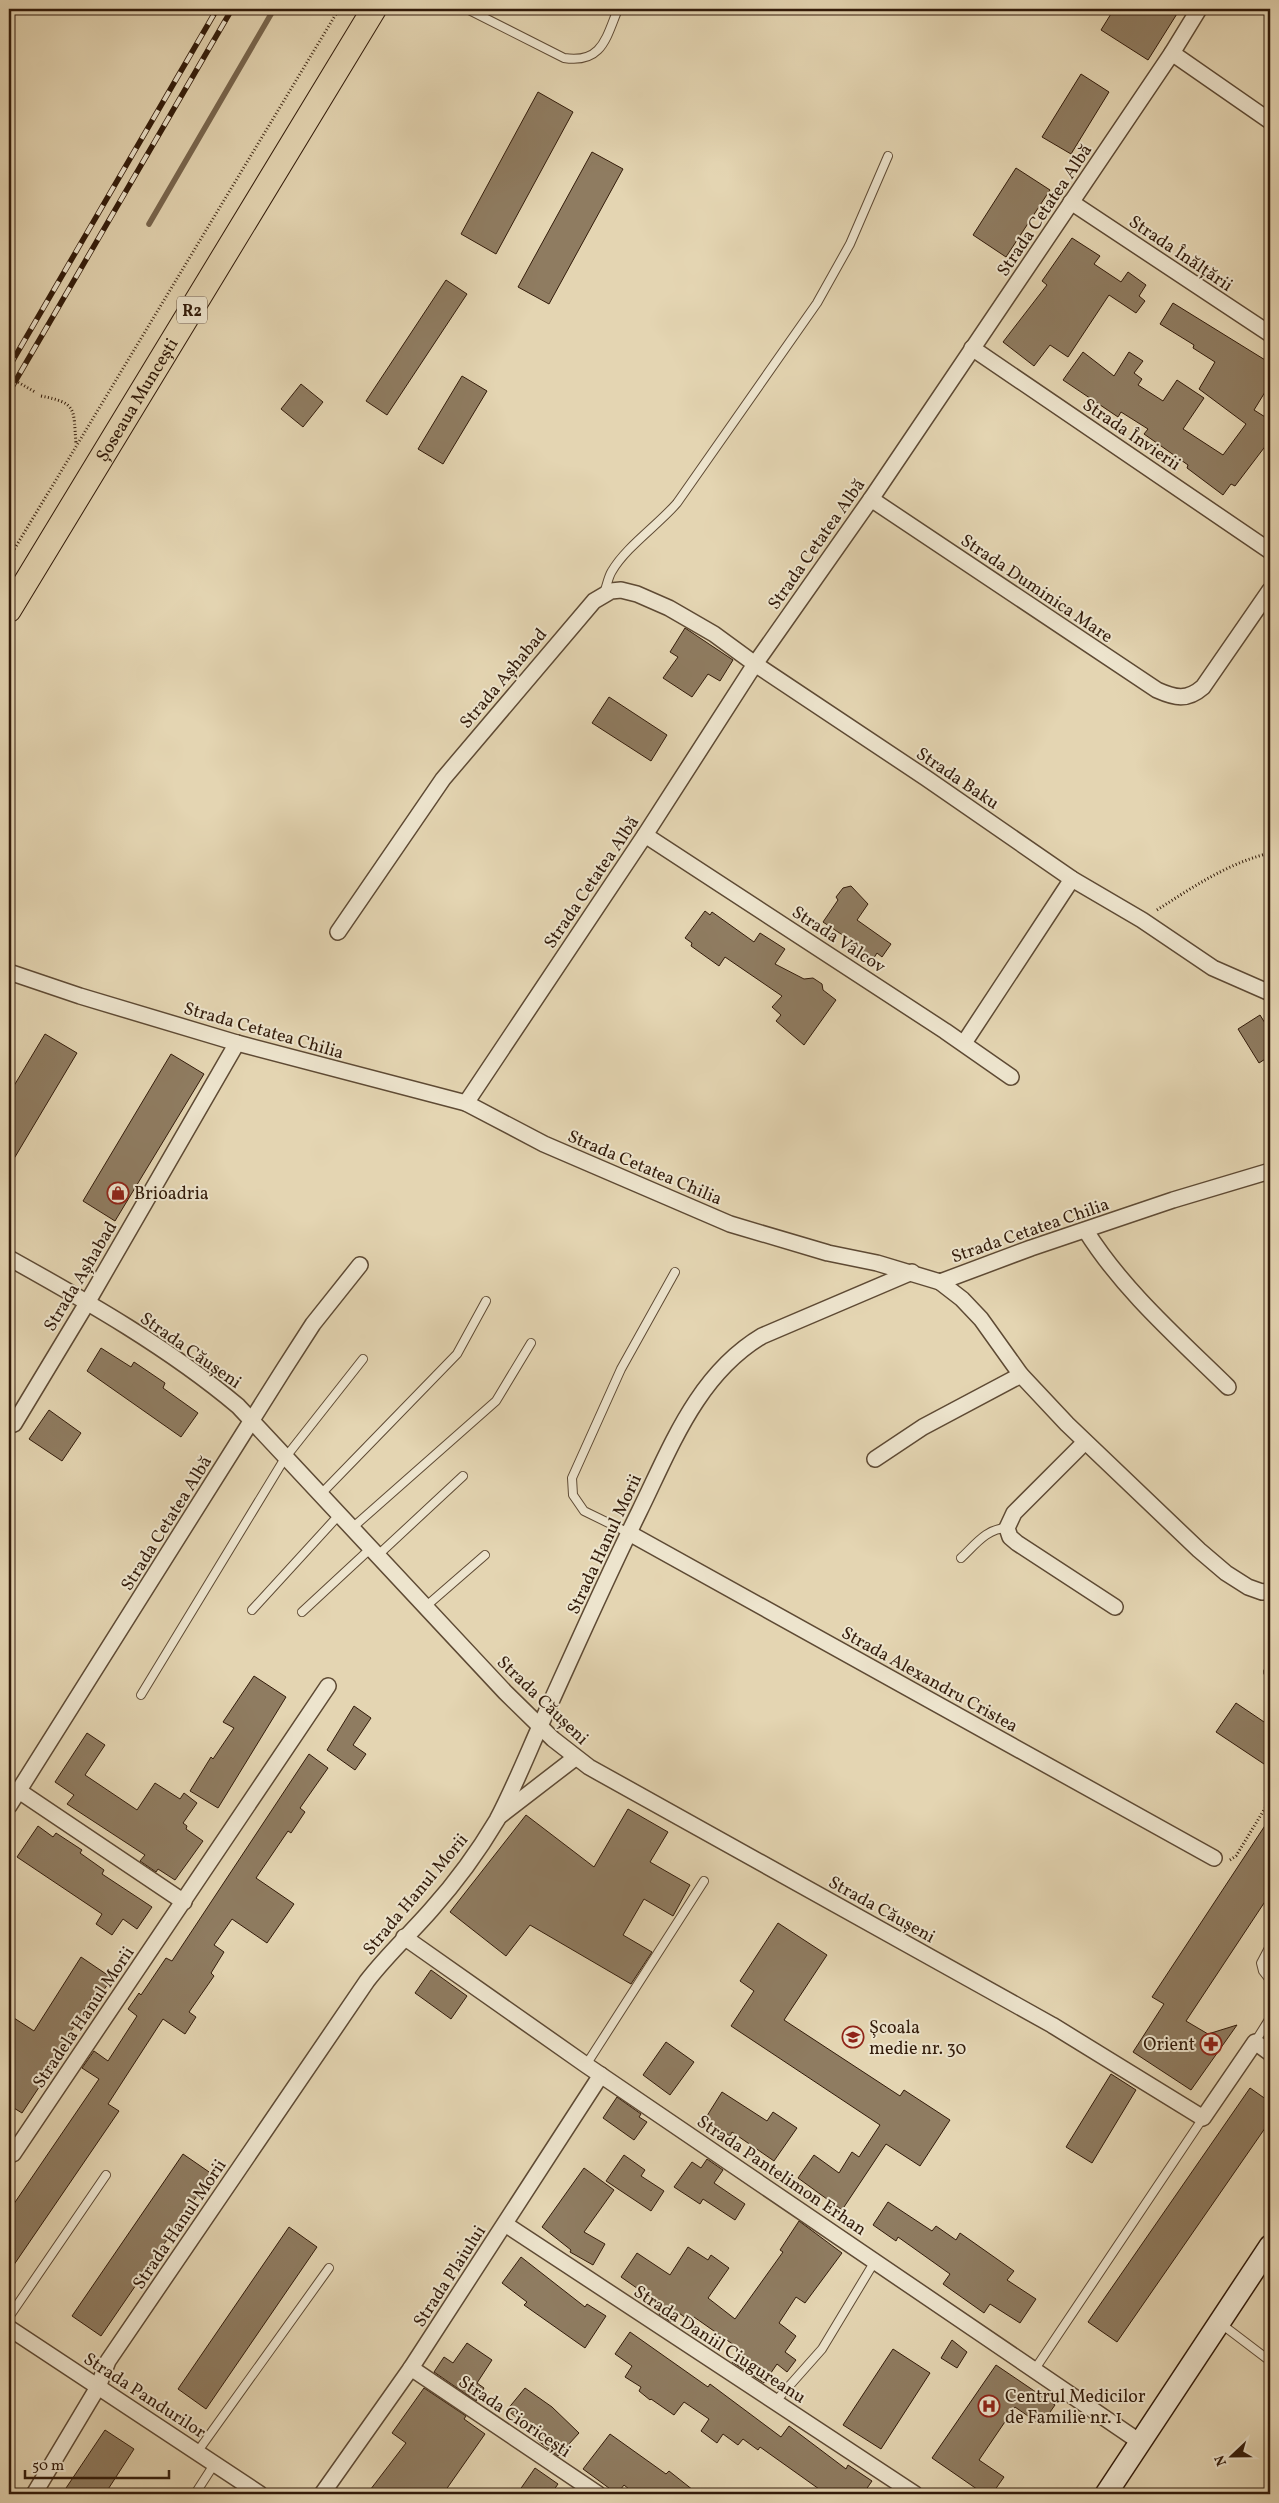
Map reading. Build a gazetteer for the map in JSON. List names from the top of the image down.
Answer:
{
  "streets": {
    "main road": ["R2", "Șoseaua Muncești"],
    "street": [
      "Strada Cetatea Albă",
      "Strada Înălțării",
      "Strada Învierii",
      "Strada Duminica Mare",
      "Strada Așhabad",
      "Strada Baku",
      "Strada Vâlcov",
      "Strada Cetatea Chilia",
      "Strada Căușeni",
      "Strada Hanul Morii",
      "Strada Alexandru Cristea",
      "Stradela Hanul Morii",
      "Strada Pantelimon Erhan",
      "Strada Plaiului",
      "Strada Daniil Ciugureanu",
      "Strada Pandurilor",
      "Strada Cioricești"
    ]
  },
  "crossings": [
    ["Strada Cetatea Albă", "Strada Înălțării"],
    ["Strada Cetatea Albă", "Strada Învierii"],
    ["Strada Cetatea Albă", "Strada Duminica Mare"],
    ["Strada Cetatea Albă", "Strada Baku"],
    ["Strada Cetatea Albă", "Strada Vâlcov"],
    ["Strada Cetatea Albă", "Strada Cetatea Chilia"],
    ["Strada Cetatea Albă", "Strada Căușeni"],
    ["Strada Așhabad", "Strada Cetatea Chilia"],
    ["Strada Așhabad", "Strada Căușeni"],
    ["Strada Cetatea Chilia", "Strada Hanul Morii"],
    ["Strada Căușeni", "Strada Hanul Morii"],
    ["Strada Hanul Morii", "Strada Alexandru Cristea"],
    ["Strada Hanul Morii", "Strada Pantelimon Erhan"],
    ["Strada Hanul Morii", "Strada Pandurilor"],
    ["Strada Pantelimon Erhan", "Strada Plaiului"],
    ["Strada Plaiului", "Strada Daniil Ciugureanu"],
    ["Strada Plaiului", "Strada Cioricești"]
  ],
  "places": {
    "shop": ["Brioadria"],
    "school or university": ["Şcoala medie nr. 30"],
    "pharmacy": ["Orient"],
    "hospital": ["Centrul Medicilor de Familie nr. 1"]
  },
  "scale_bar": "50 m",
  "north": "left"
}
